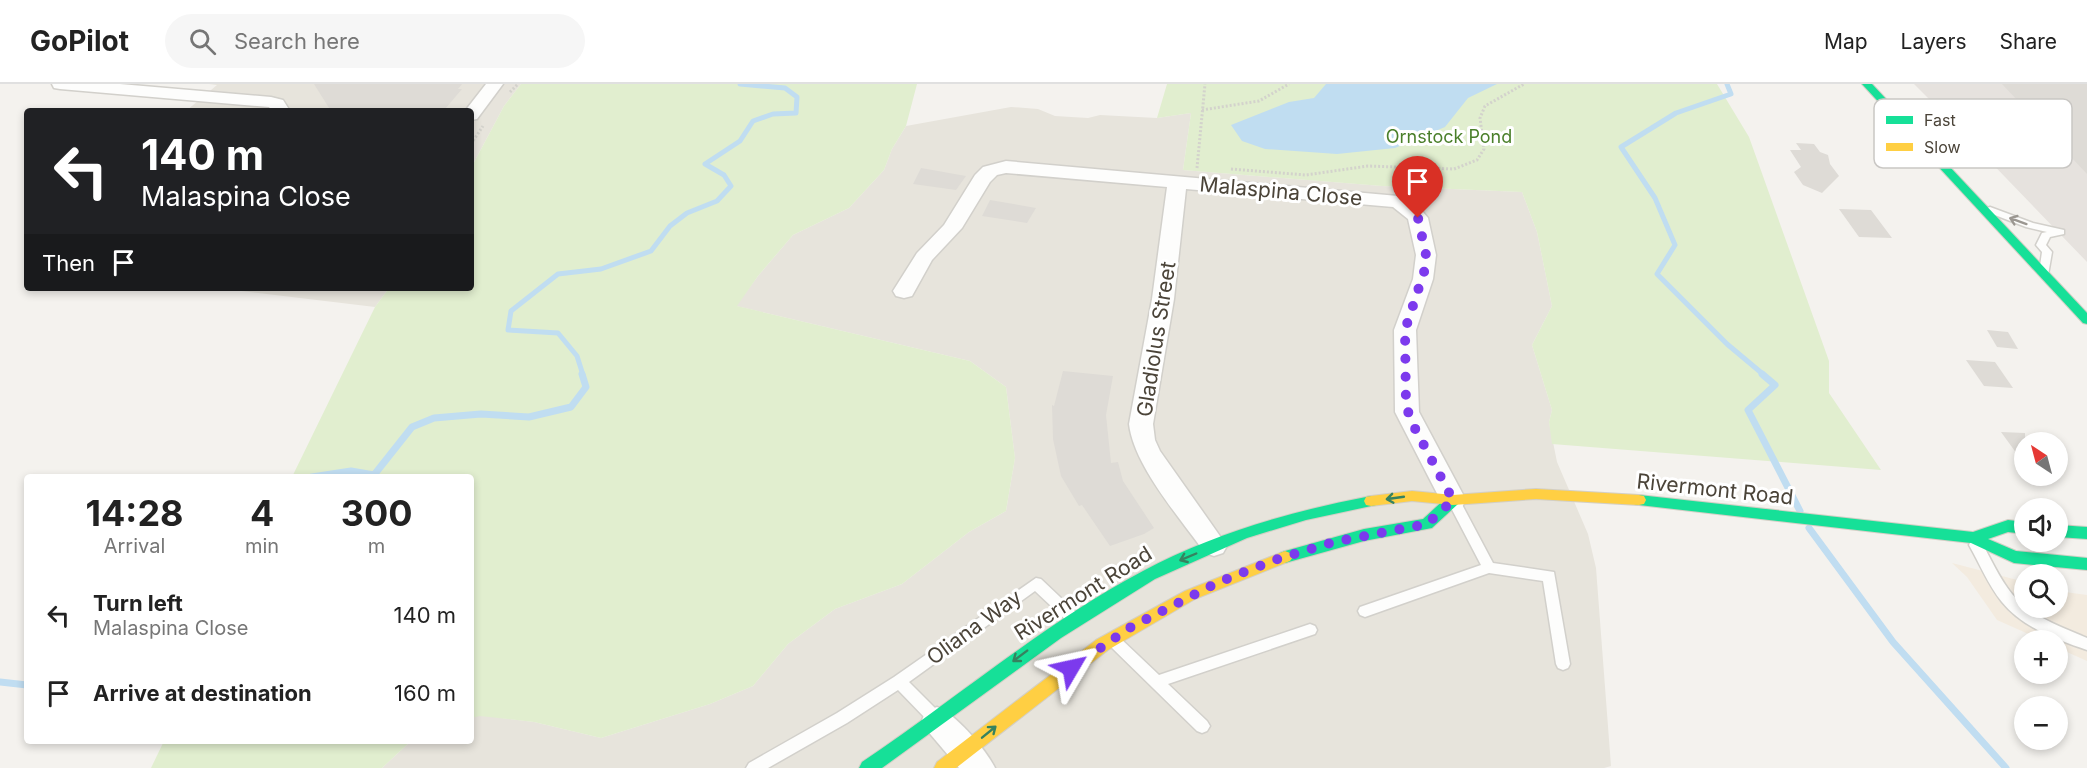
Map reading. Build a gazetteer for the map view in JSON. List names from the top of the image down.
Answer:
{
  "streets": {
    "street": ["Malaspina Close", "Gladiolus Street", "Rivermont Road"],
    "lane": ["Oliana Way"]
  },
  "crossings": [
    ["Malaspina Close", "Gladiolus Street"],
    ["Malaspina Close", "Rivermont Road"],
    ["Gladiolus Street", "Rivermont Road"],
    ["Rivermont Road", "Oliana Way"]
  ],
  "parks": ["Ornstock Pond"],
  "legend": ["Fast", "Slow"],
  "north": "top left",
  "page": {
    "header": "GoPilot",
    "search": "Search here",
    "nav": ["Map", "Layers", "Share"],
    "turn": ["140 m", "Malaspina Close"],
    "then": "Then",
    "map_buttons": ["+", "−"],
    "eta": [
      "14:28",
      "Arrival",
      "4",
      "min",
      "300",
      "m"
    ],
    "list": [
      {
        "name": "Turn left",
        "note": "Malaspina Close",
        "value": "140 m"
      },
      {
        "name": "Arrive at destination",
        "value": "160 m"
      }
    ]
  }
}
